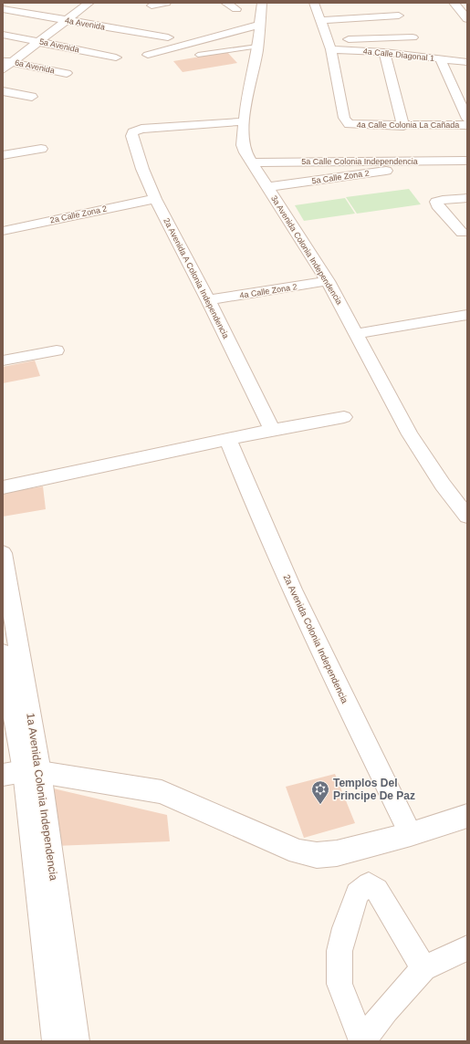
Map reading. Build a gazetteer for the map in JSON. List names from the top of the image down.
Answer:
{
  "streets": {
    "street": [
      "4a Avenida",
      "5a Avenida",
      "4a Calle Diagonal 1",
      "6a Avenida",
      "4a Calle Colonia La Cañada",
      "5a Calle Colonia Independencia",
      "5a Calle Zona 2",
      "2a Calle Zona 2",
      "3a Avenida Colonia Independencia",
      "2a Avenida A Colonia Independencia",
      "4a Calle Zona 2",
      "2a Avenida Colonia Independencia",
      "1a Avenida Colonia Independencia"
    ]
  },
  "crossings": [
    ["4a Calle Diagonal 1", "4a Calle Colonia La Cañada"],
    ["5a Calle Colonia Independencia", "5a Calle Zona 2"],
    ["5a Calle Colonia Independencia", "3a Avenida Colonia Independencia"],
    ["5a Calle Zona 2", "3a Avenida Colonia Independencia"],
    ["2a Calle Zona 2", "2a Avenida A Colonia Independencia"],
    ["3a Avenida Colonia Independencia", "2a Avenida A Colonia Independencia"],
    ["3a Avenida Colonia Independencia", "4a Calle Zona 2"],
    ["2a Avenida A Colonia Independencia", "4a Calle Zona 2"]
  ],
  "places": {
    "synagogue": ["Templos Del Principe De Paz"]
  }
}
